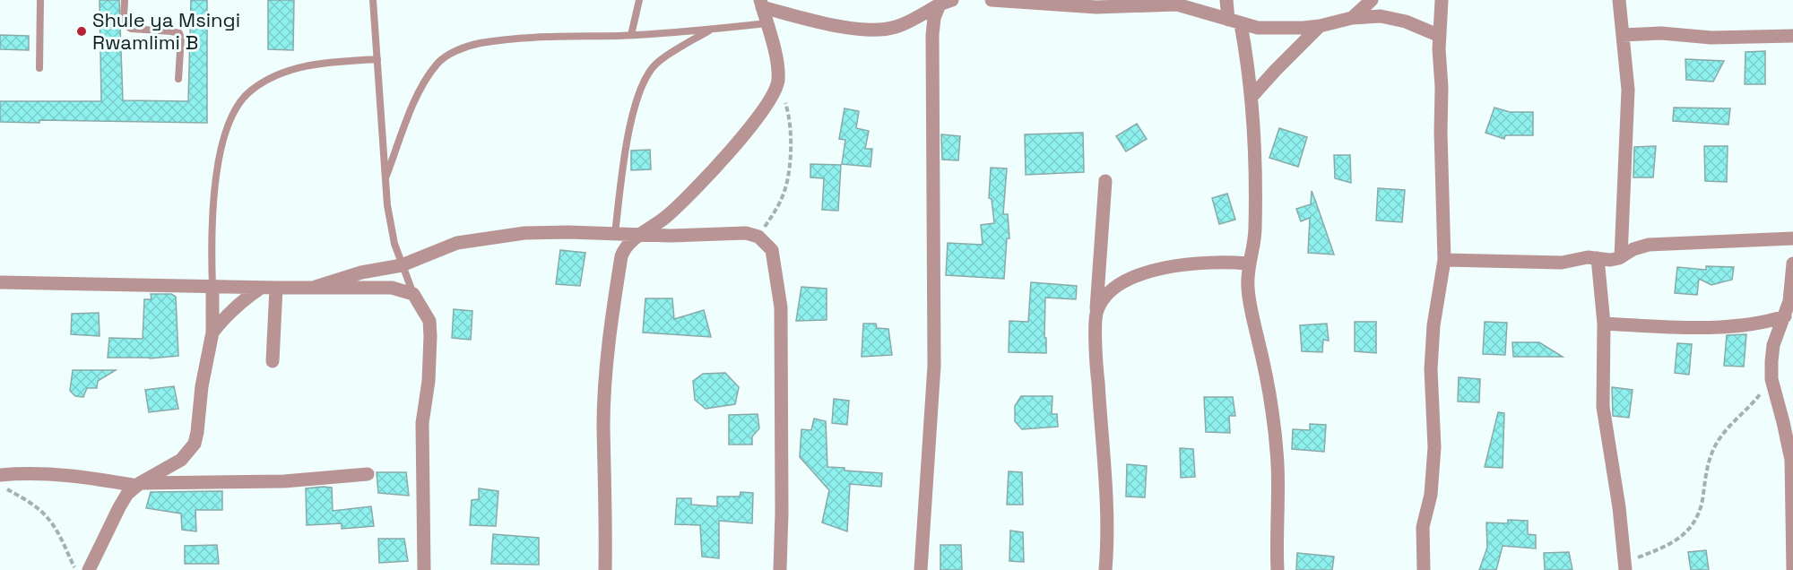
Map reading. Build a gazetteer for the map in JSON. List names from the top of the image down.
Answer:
{
  "places": ["Shule ya Msingi Rwamlimi B"]
}
